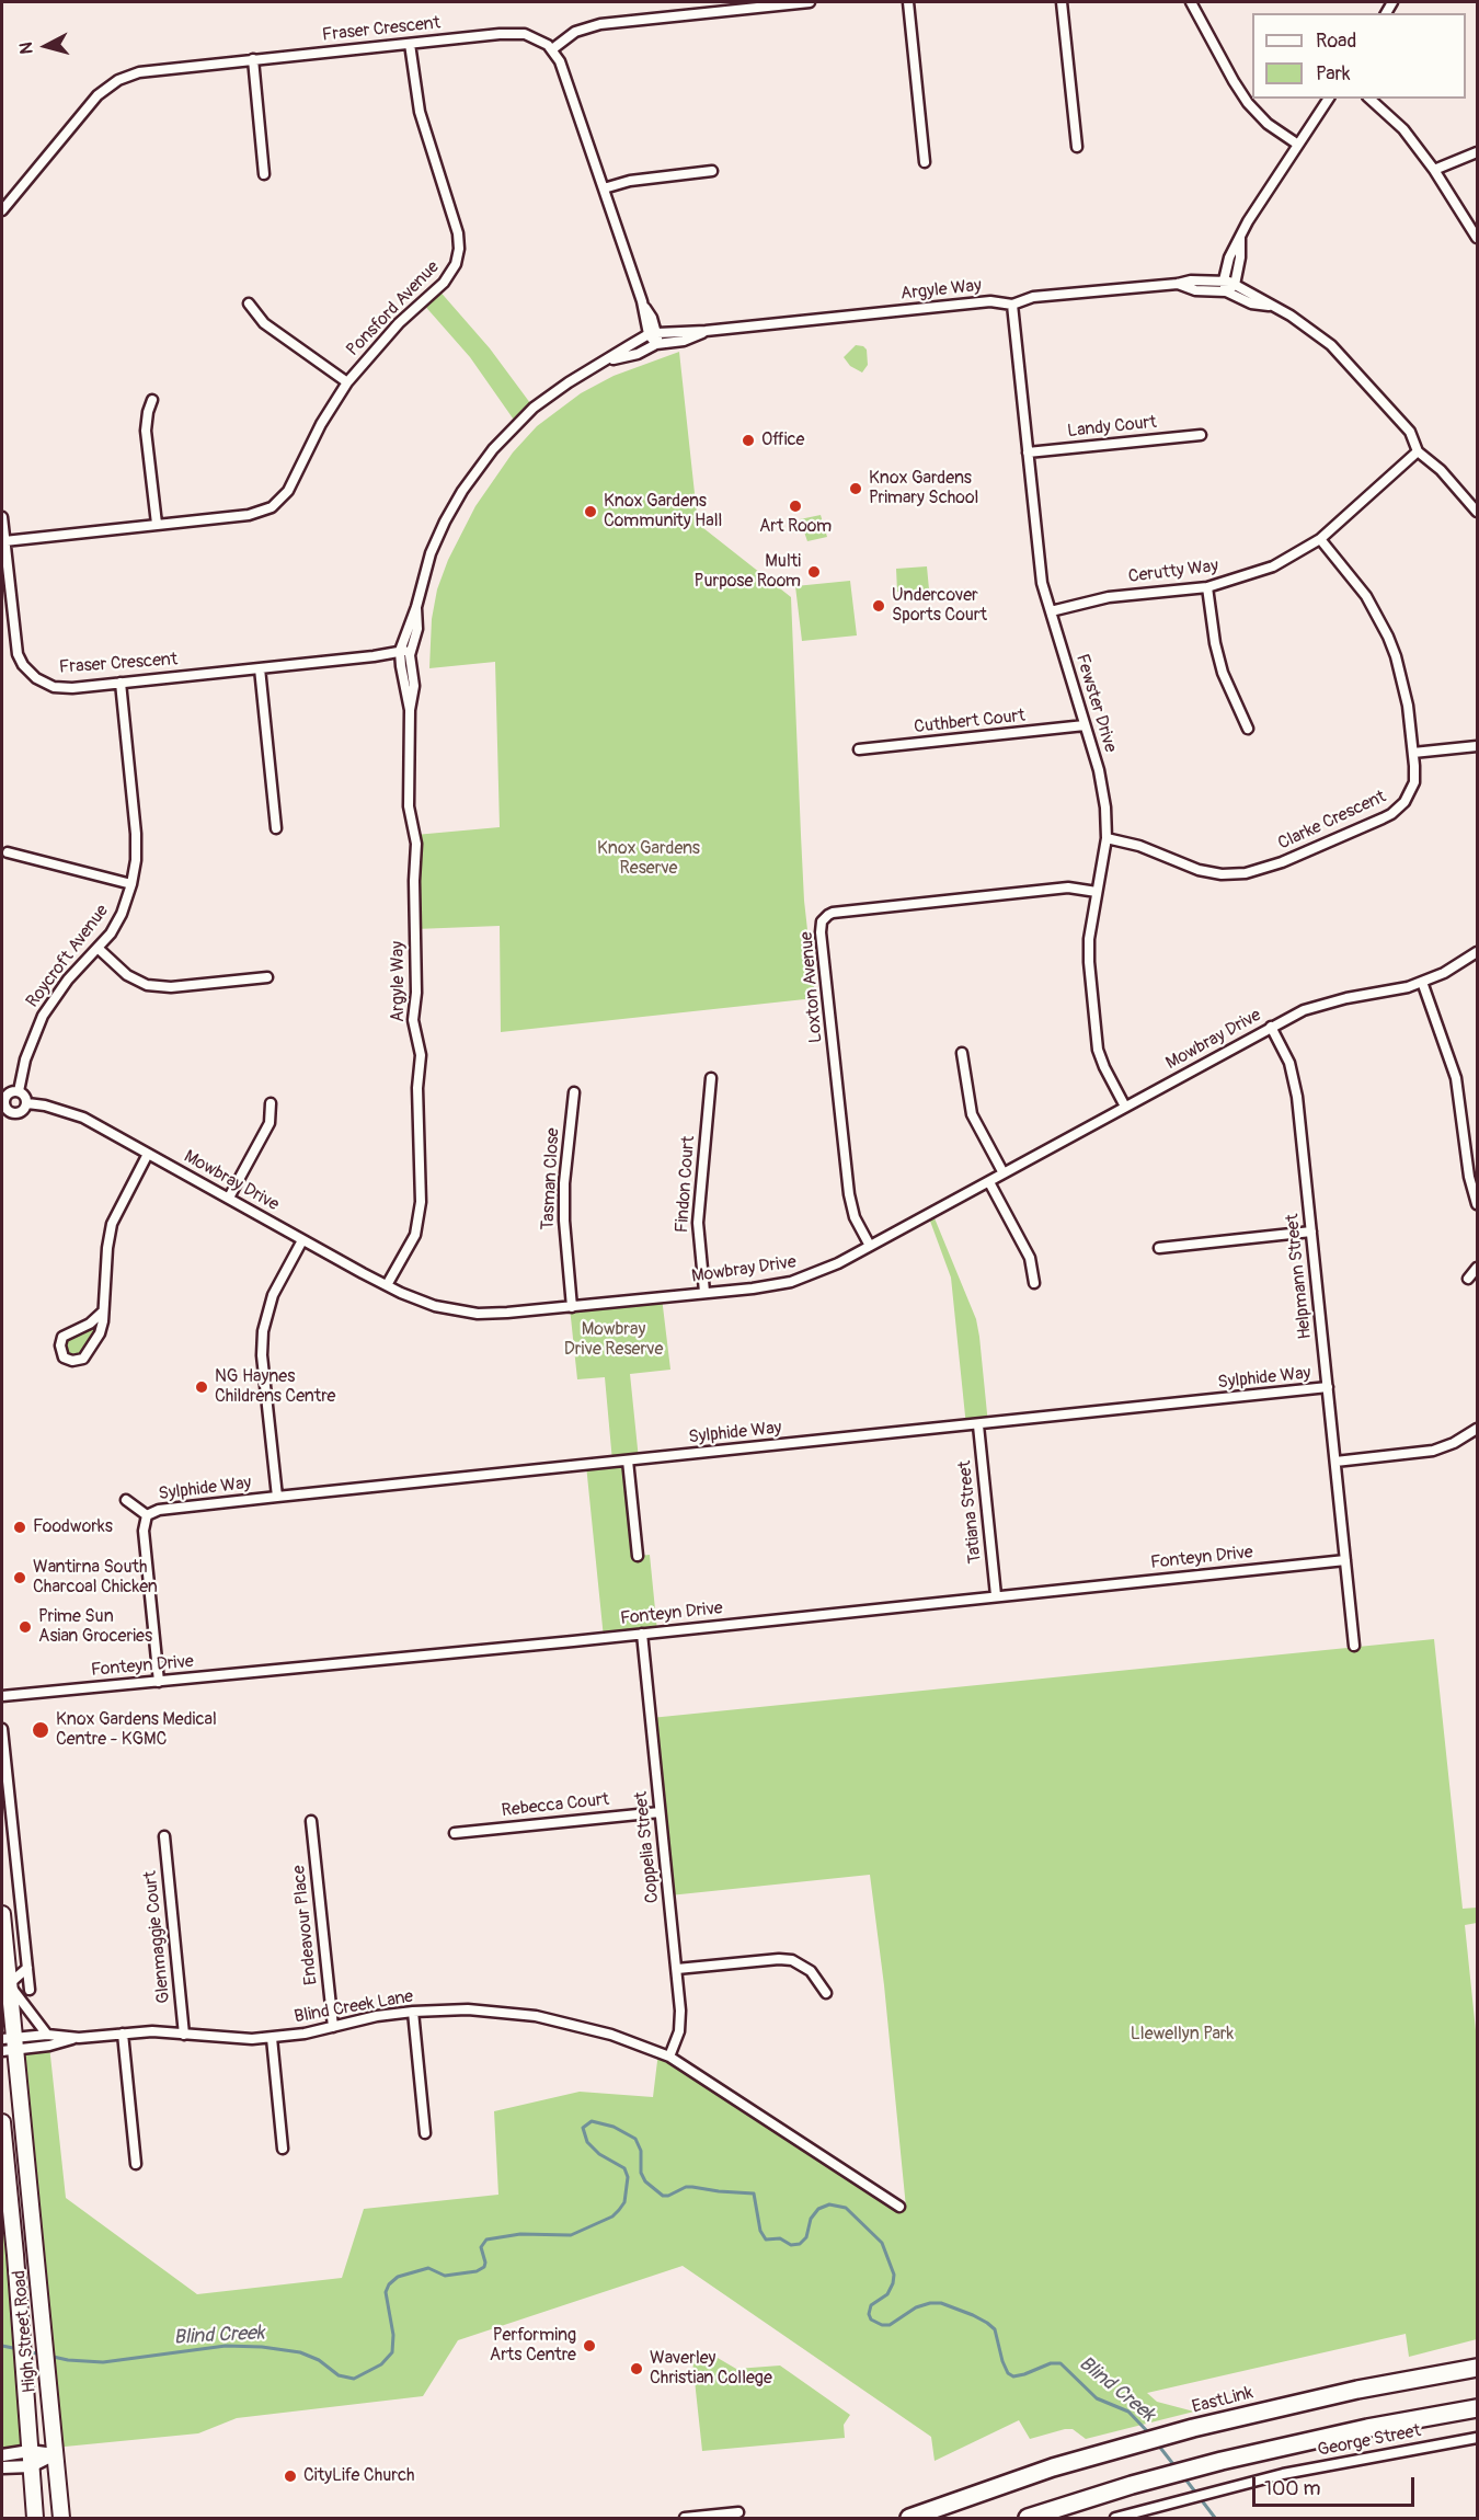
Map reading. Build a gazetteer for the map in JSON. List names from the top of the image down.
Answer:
{
  "streets": {
    "highway": ["EastLink"],
    "main road": ["High Street Road"],
    "street": [
      "Fraser Crescent",
      "Argyle Way",
      "Ponsford Avenue",
      "Landy Court",
      "Cerutty Way",
      "Fewster Drive",
      "Cuthbert Court",
      "Clarke Crescent",
      "Roycroft Avenue",
      "Loxton Avenue",
      "Mowbray Drive",
      "Tasman Close",
      "Findon Court",
      "Helpmann Street",
      "Sylphide Way",
      "Tatiana Street",
      "Fonteyn Drive",
      "Rebecca Court",
      "Coppelia Street",
      "Endeavour Place",
      "Glenmaggie Court",
      "Blind Creek Lane",
      "George Street"
    ]
  },
  "crossings": [
    ["Fraser Crescent", "Argyle Way"],
    ["Fraser Crescent", "Ponsford Avenue"],
    ["Fraser Crescent", "Roycroft Avenue"],
    ["Argyle Way", "Cerutty Way"],
    ["Argyle Way", "Fewster Drive"],
    ["Argyle Way", "Mowbray Drive"],
    ["Landy Court", "Fewster Drive"],
    ["Cerutty Way", "Fewster Drive"],
    ["Cerutty Way", "Clarke Crescent"],
    ["Fewster Drive", "Cuthbert Court"],
    ["Fewster Drive", "Clarke Crescent"],
    ["Fewster Drive", "Loxton Avenue"],
    ["Fewster Drive", "Mowbray Drive"],
    ["Roycroft Avenue", "Mowbray Drive"],
    ["Loxton Avenue", "Mowbray Drive"],
    ["Mowbray Drive", "Tasman Close"],
    ["Mowbray Drive", "Findon Court"],
    ["Mowbray Drive", "Helpmann Street"],
    ["Helpmann Street", "Sylphide Way"],
    ["Helpmann Street", "Fonteyn Drive"],
    ["Sylphide Way", "Tatiana Street"],
    ["Tatiana Street", "Fonteyn Drive"],
    ["Fonteyn Drive", "Coppelia Street"],
    ["Rebecca Court", "Coppelia Street"],
    ["Coppelia Street", "Blind Creek Lane"],
    ["Endeavour Place", "Blind Creek Lane"],
    ["Glenmaggie Court", "Blind Creek Lane"],
    ["Blind Creek Lane", "High Street Road"]
  ],
  "water": ["Blind Creek"],
  "parks": ["Knox Gardens Reserve", "Mowbray Drive Reserve", "Llewellyn Park"],
  "places": [
    "Office",
    "Knox Gardens Primary School",
    "Art Room",
    "Knox Gardens Community Hall",
    "Multi Purpose Room",
    "Undercover Sports Court",
    "NG Haynes Childrens Centre",
    "Foodworks",
    "Wantirna South Charcoal Chicken",
    "Prime Sun Asian Groceries",
    "Knox Gardens Medical Centre - KGMC",
    "Performing Arts Centre",
    "Waverley Christian College",
    "CityLife Church"
  ],
  "legend": ["Road", "Park"],
  "scale_bar": "100 m",
  "north": "left"
}
